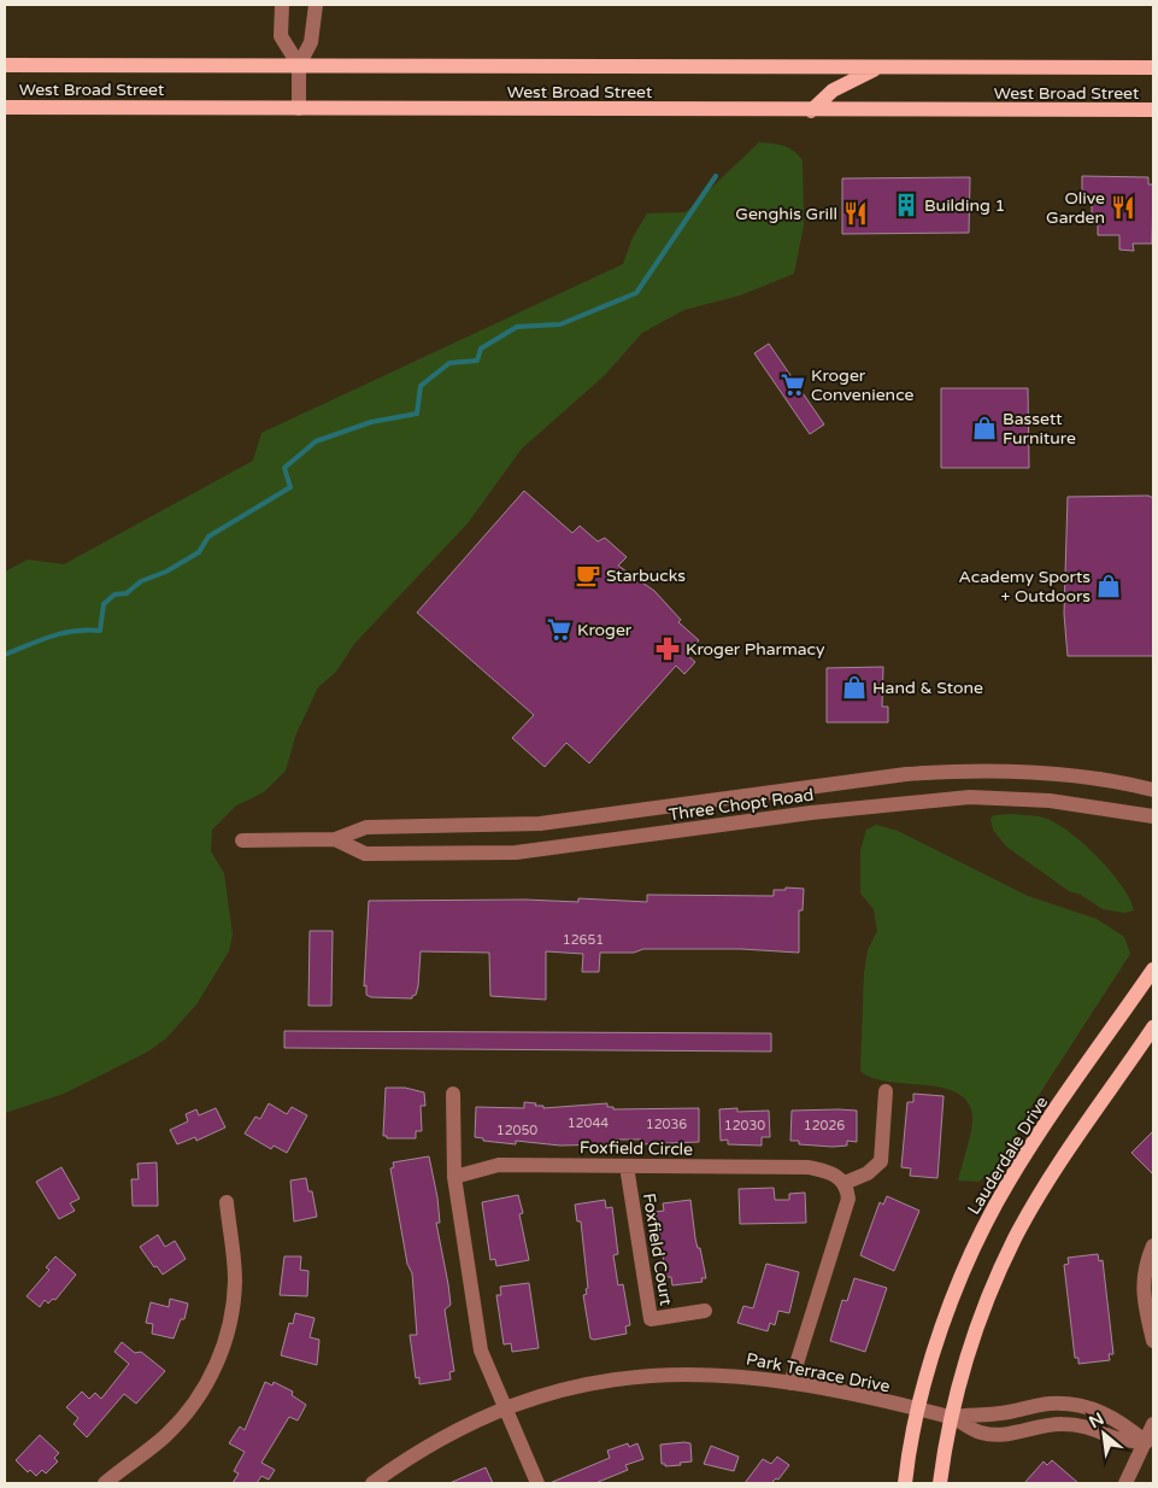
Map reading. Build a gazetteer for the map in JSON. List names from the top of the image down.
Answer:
{
  "streets": {
    "main road": ["West Broad Street", "Lauderdale Drive"],
    "street": [
      "Three Chopt Road",
      "Foxfield Circle",
      "Foxfield Court",
      "Park Terrace Drive"
    ]
  },
  "crossings": [
    ["Foxfield Circle", "Foxfield Court"],
    ["Lauderdale Drive", "Park Terrace Drive"]
  ],
  "places": {
    "building": ["Building 1"],
    "restaurant": ["Olive Garden", "Genghis Grill"],
    "supermarket": ["Kroger Convenience", "Kroger"],
    "shop": ["Bassett Furniture", "Academy Sports + Outdoors", "Hand & Stone"],
    "cafe": ["Starbucks"],
    "pharmacy": ["Kroger Pharmacy"]
  },
  "house_numbers": [
    "12651",
    "12044",
    "12036",
    "12030",
    "12026",
    "12050"
  ],
  "north": "top left"
}
